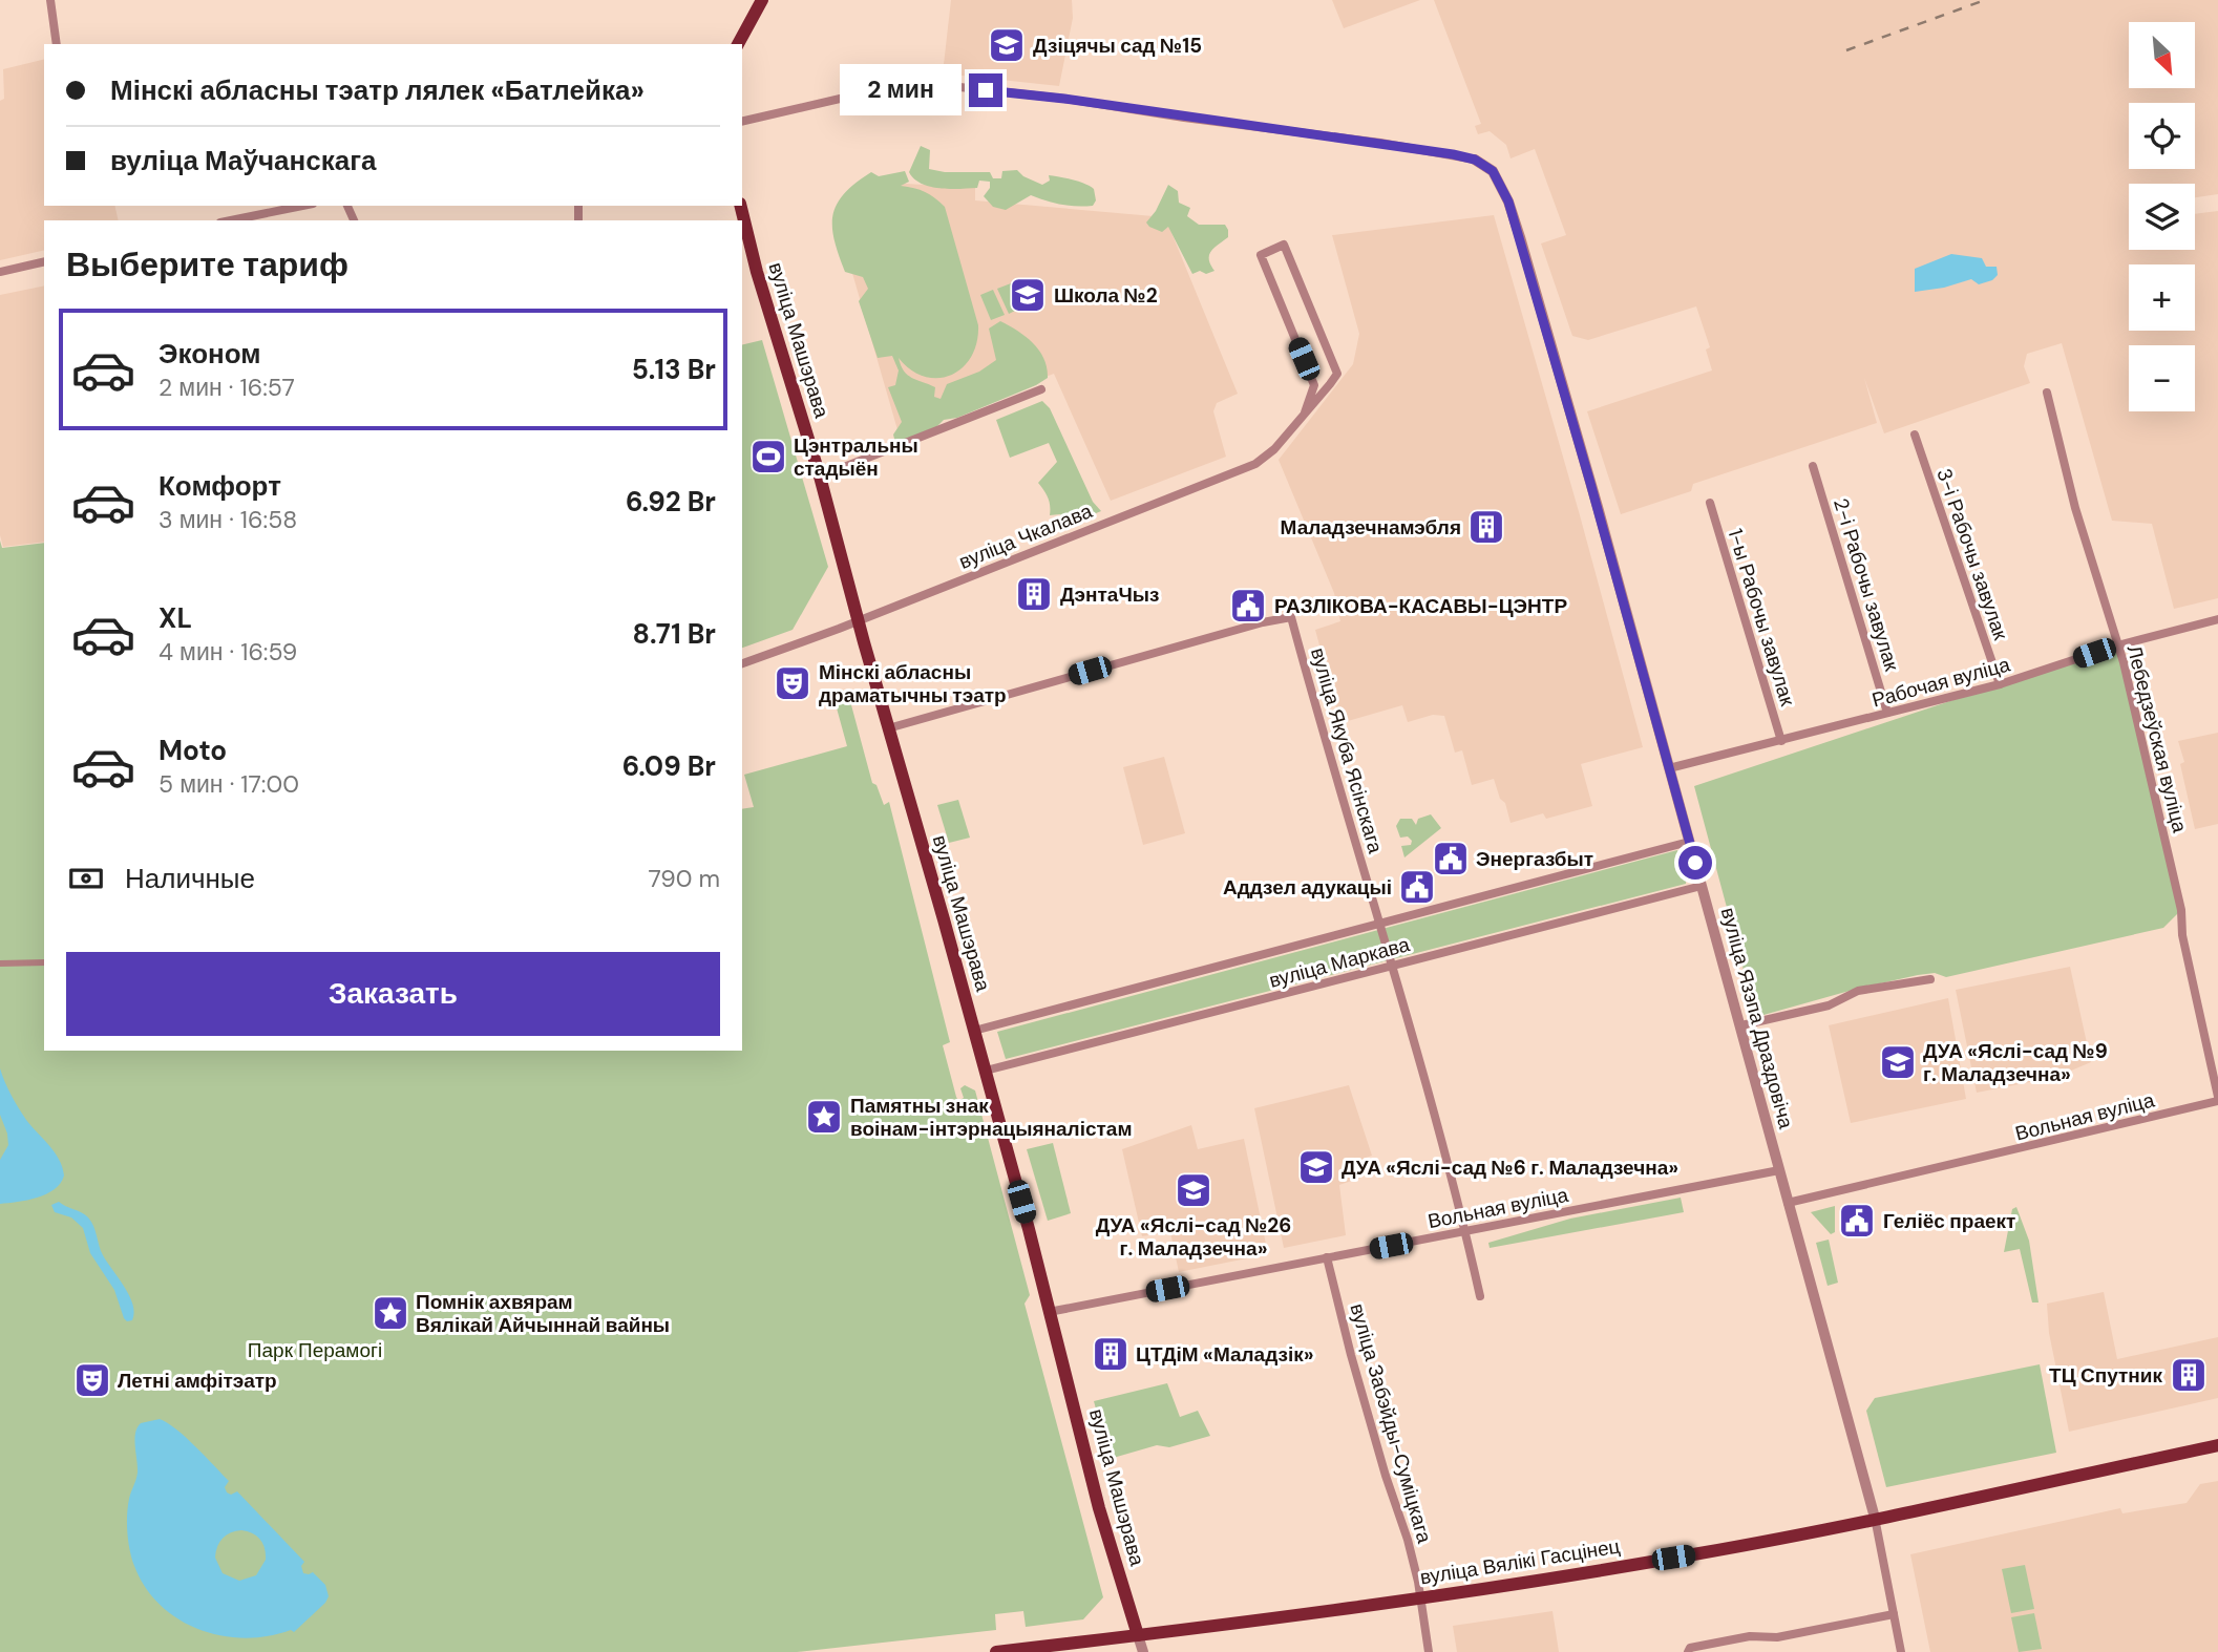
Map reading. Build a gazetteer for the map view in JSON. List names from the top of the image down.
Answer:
{
  "streets": {
    "main road": ["вуліца Машэрава", "вуліца Вялікі Гасцінец"],
    "street": [
      "вуліца Чкалава",
      "3-і Рабочы завулак",
      "2-і Рабочы завулак",
      "1-ы Рабочы завулак",
      "Рабочая вуліца",
      "Лебедзеўская вуліца",
      "вуліца Якуба Ясінскага",
      "вуліца Маркава",
      "вуліца Язэпа Драздовіча",
      "Вольная вуліца",
      "вуліца Забэйды-Суміцкага"
    ]
  },
  "crossings": [
    ["вуліца Машэрава", "вуліца Чкалава"],
    ["вуліца Машэрава", "вуліца Якуба Ясінскага"],
    ["вуліца Машэрава", "вуліца Маркава"],
    ["вуліца Машэрава", "Вольная вуліца"],
    ["вуліца Машэрава", "вуліца Вялікі Гасцінец"],
    ["3-і Рабочы завулак", "Рабочая вуліца"],
    ["2-і Рабочы завулак", "Рабочая вуліца"],
    ["1-ы Рабочы завулак", "Рабочая вуліца"],
    ["Рабочая вуліца", "Лебедзеўская вуліца"],
    ["Рабочая вуліца", "вуліца Язэпа Драздовіча"],
    ["Лебедзеўская вуліца", "Вольная вуліца"],
    ["вуліца Якуба Ясінскага", "вуліца Маркава"],
    ["вуліца Якуба Ясінскага", "Вольная вуліца"],
    ["вуліца Маркава", "вуліца Язэпа Драздовіча"],
    ["вуліца Язэпа Драздовіча", "Вольная вуліца"],
    ["вуліца Язэпа Драздовіча", "вуліца Вялікі Гасцінец"],
    ["Вольная вуліца", "вуліца Забэйды-Суміцкага"],
    ["вуліца Забэйды-Суміцкага", "вуліца Вялікі Гасцінец"]
  ],
  "parks": ["Парк Перамогі"],
  "places": {
    "school or university": [
      "Дзіцячы сад №15",
      "Школа №2",
      "ДУА «Яслі-сад №9 г. Маладзечна»",
      "ДУА «Яслі-сад №6 г. Маладзечна»",
      "ДУА «Яслі-сад №26 г. Маладзечна»"
    ],
    "sports": ["Цэнтральны стадыён"],
    "building": [
      "Маладзечнамэбля",
      "ДэнтаЧыз",
      "ЦТДіМ «Маладзік»",
      "ТЦ Спутник"
    ],
    "public building": [
      "РАЗЛІКОВА-КАСАВЫ-ЦЭНТР",
      "Энергазбыт",
      "Аддзел адукацыі",
      "Геліёс праект"
    ],
    "theatre": ["Мінскі абласны драматычны тэатр", "Летні амфітэатр"],
    "place": ["Памятны знак воінам-інтэрнацыяналістам", "Помнік ахвярам Вялікай Айчыннай вайны"]
  },
  "north": "bottom right",
  "page": {
    "map_buttons": ["+", "−"],
    "banner": ["Мінскі абласны тэатр лялек «Батлейка»", "вуліца Маўчанскага"],
    "bubble": "2 мин",
    "heading": "Выберите тариф",
    "list": [
      {
        "name": "Эконом",
        "note": "2 мин · 16:57",
        "value": "5.13 Br"
      },
      {
        "name": "Комфорт",
        "note": "3 мин · 16:58",
        "value": "6.92 Br"
      },
      {
        "name": "XL",
        "note": "4 мин · 16:59",
        "value": "8.71 Br"
      },
      {
        "name": "Moto",
        "note": "5 мин · 17:00",
        "value": "6.09 Br"
      }
    ],
    "pay": ["Наличные", "790 m"],
    "buttons": "Заказать"
  }
}
